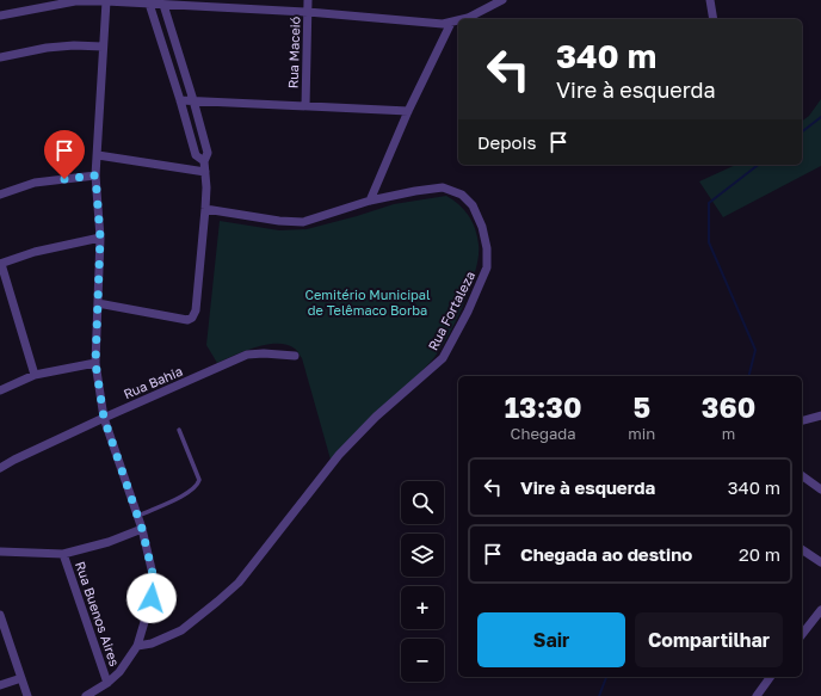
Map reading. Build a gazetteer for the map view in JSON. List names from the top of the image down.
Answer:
{
  "streets": {
    "street": [
      "Rua Maceió",
      "Rua Fortaleza",
      "Rua Bahia",
      "Rua Buenos Aires"
    ]
  },
  "parks": ["Cemitério Municipal de Telêmaco Borba"],
  "page": {
    "turn": ["340 m", "Vire à esquerda"],
    "then": "Depois",
    "eta": [
      "13:30",
      "Chegada",
      "5",
      "min",
      "360",
      "m"
    ],
    "list": [
      {
        "name": "Vire à esquerda",
        "value": "340 m"
      },
      {
        "name": "Chegada ao destino",
        "value": "20 m"
      }
    ],
    "map_buttons": ["+", "−"],
    "buttons": ["Sair", "Compartilhar"]
  }
}
